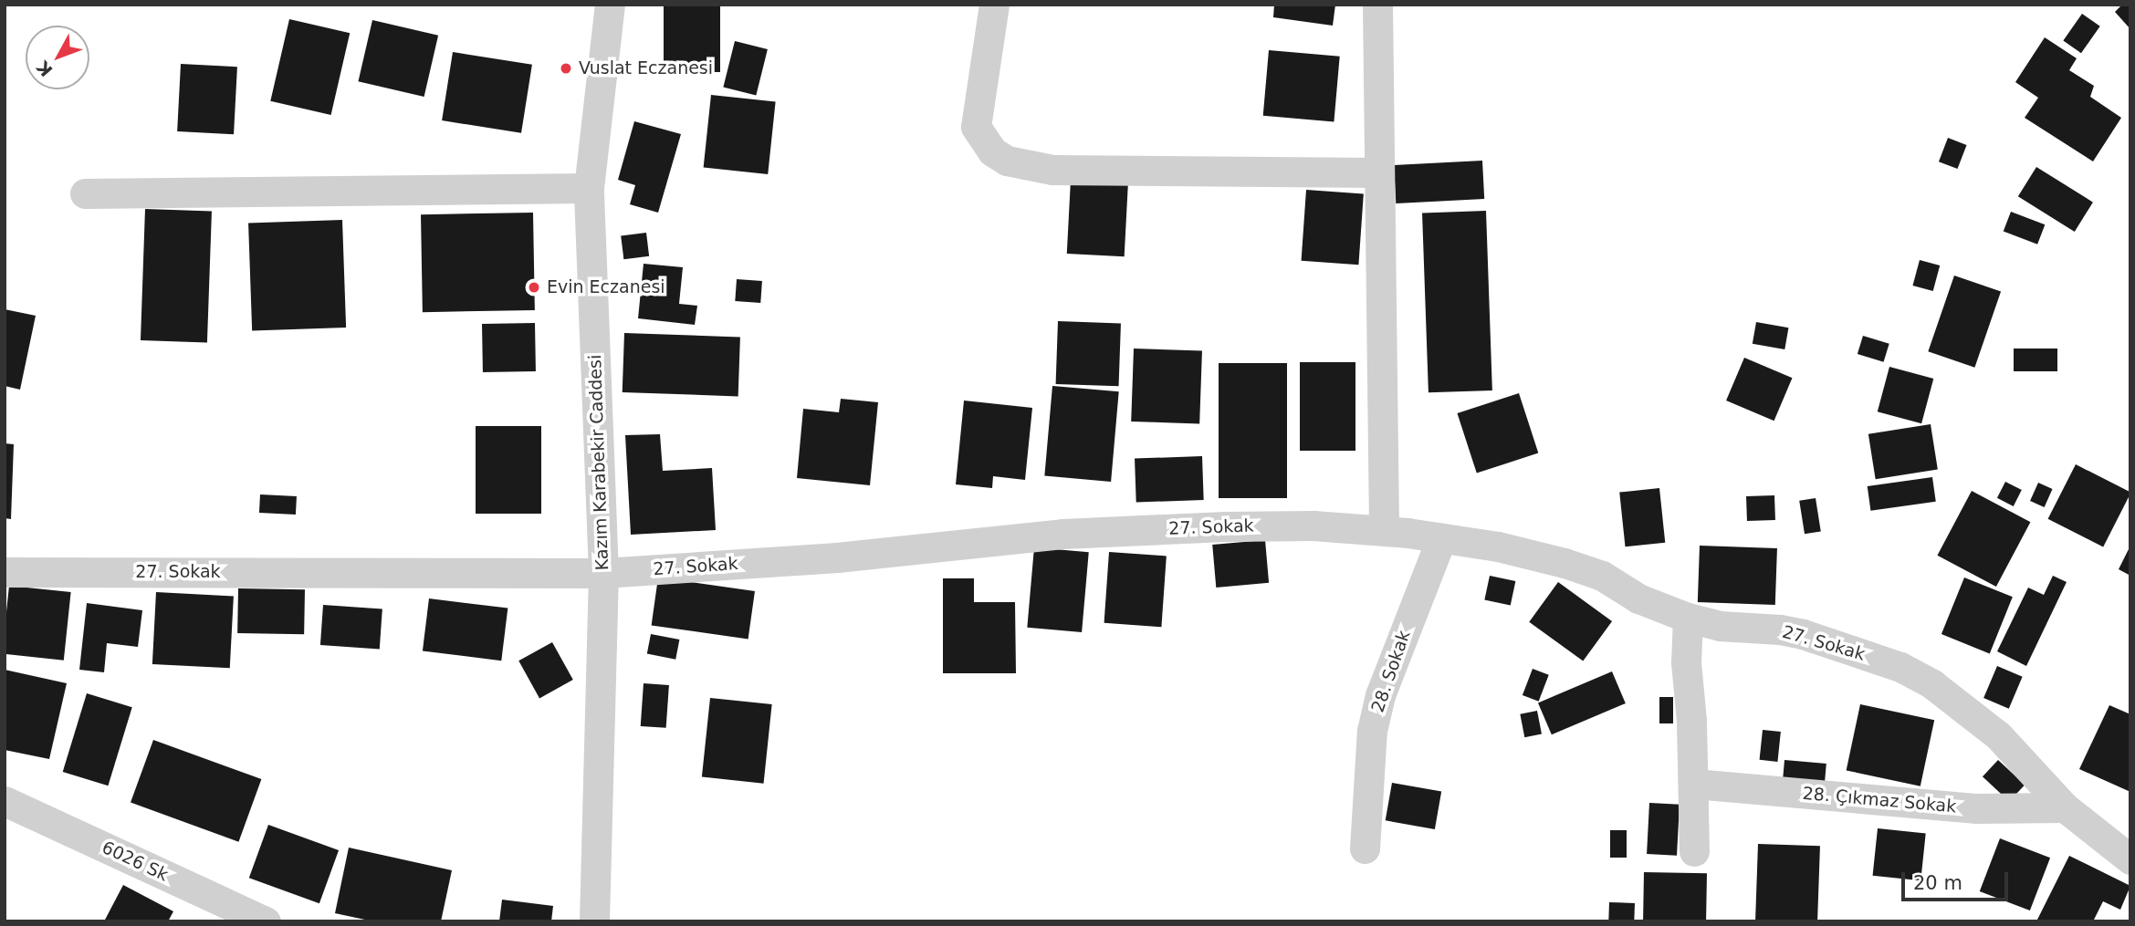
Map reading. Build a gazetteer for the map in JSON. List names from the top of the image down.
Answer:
{
  "streets": {
    "street": [
      "Kazım Karabekir Caddesi",
      "27. Sokak",
      "28. Sokak",
      "28. Çıkmaz Sokak",
      "6026 Sk"
    ]
  },
  "crossings": [
    ["Kazım Karabekir Caddesi", "27. Sokak"],
    ["27. Sokak", "28. Sokak"],
    ["27. Sokak", "28. Çıkmaz Sokak"]
  ],
  "places": ["Vuslat Eczanesi", "Evin Eczanesi"],
  "scale_bar": "20 m",
  "north": "bottom left"
}
